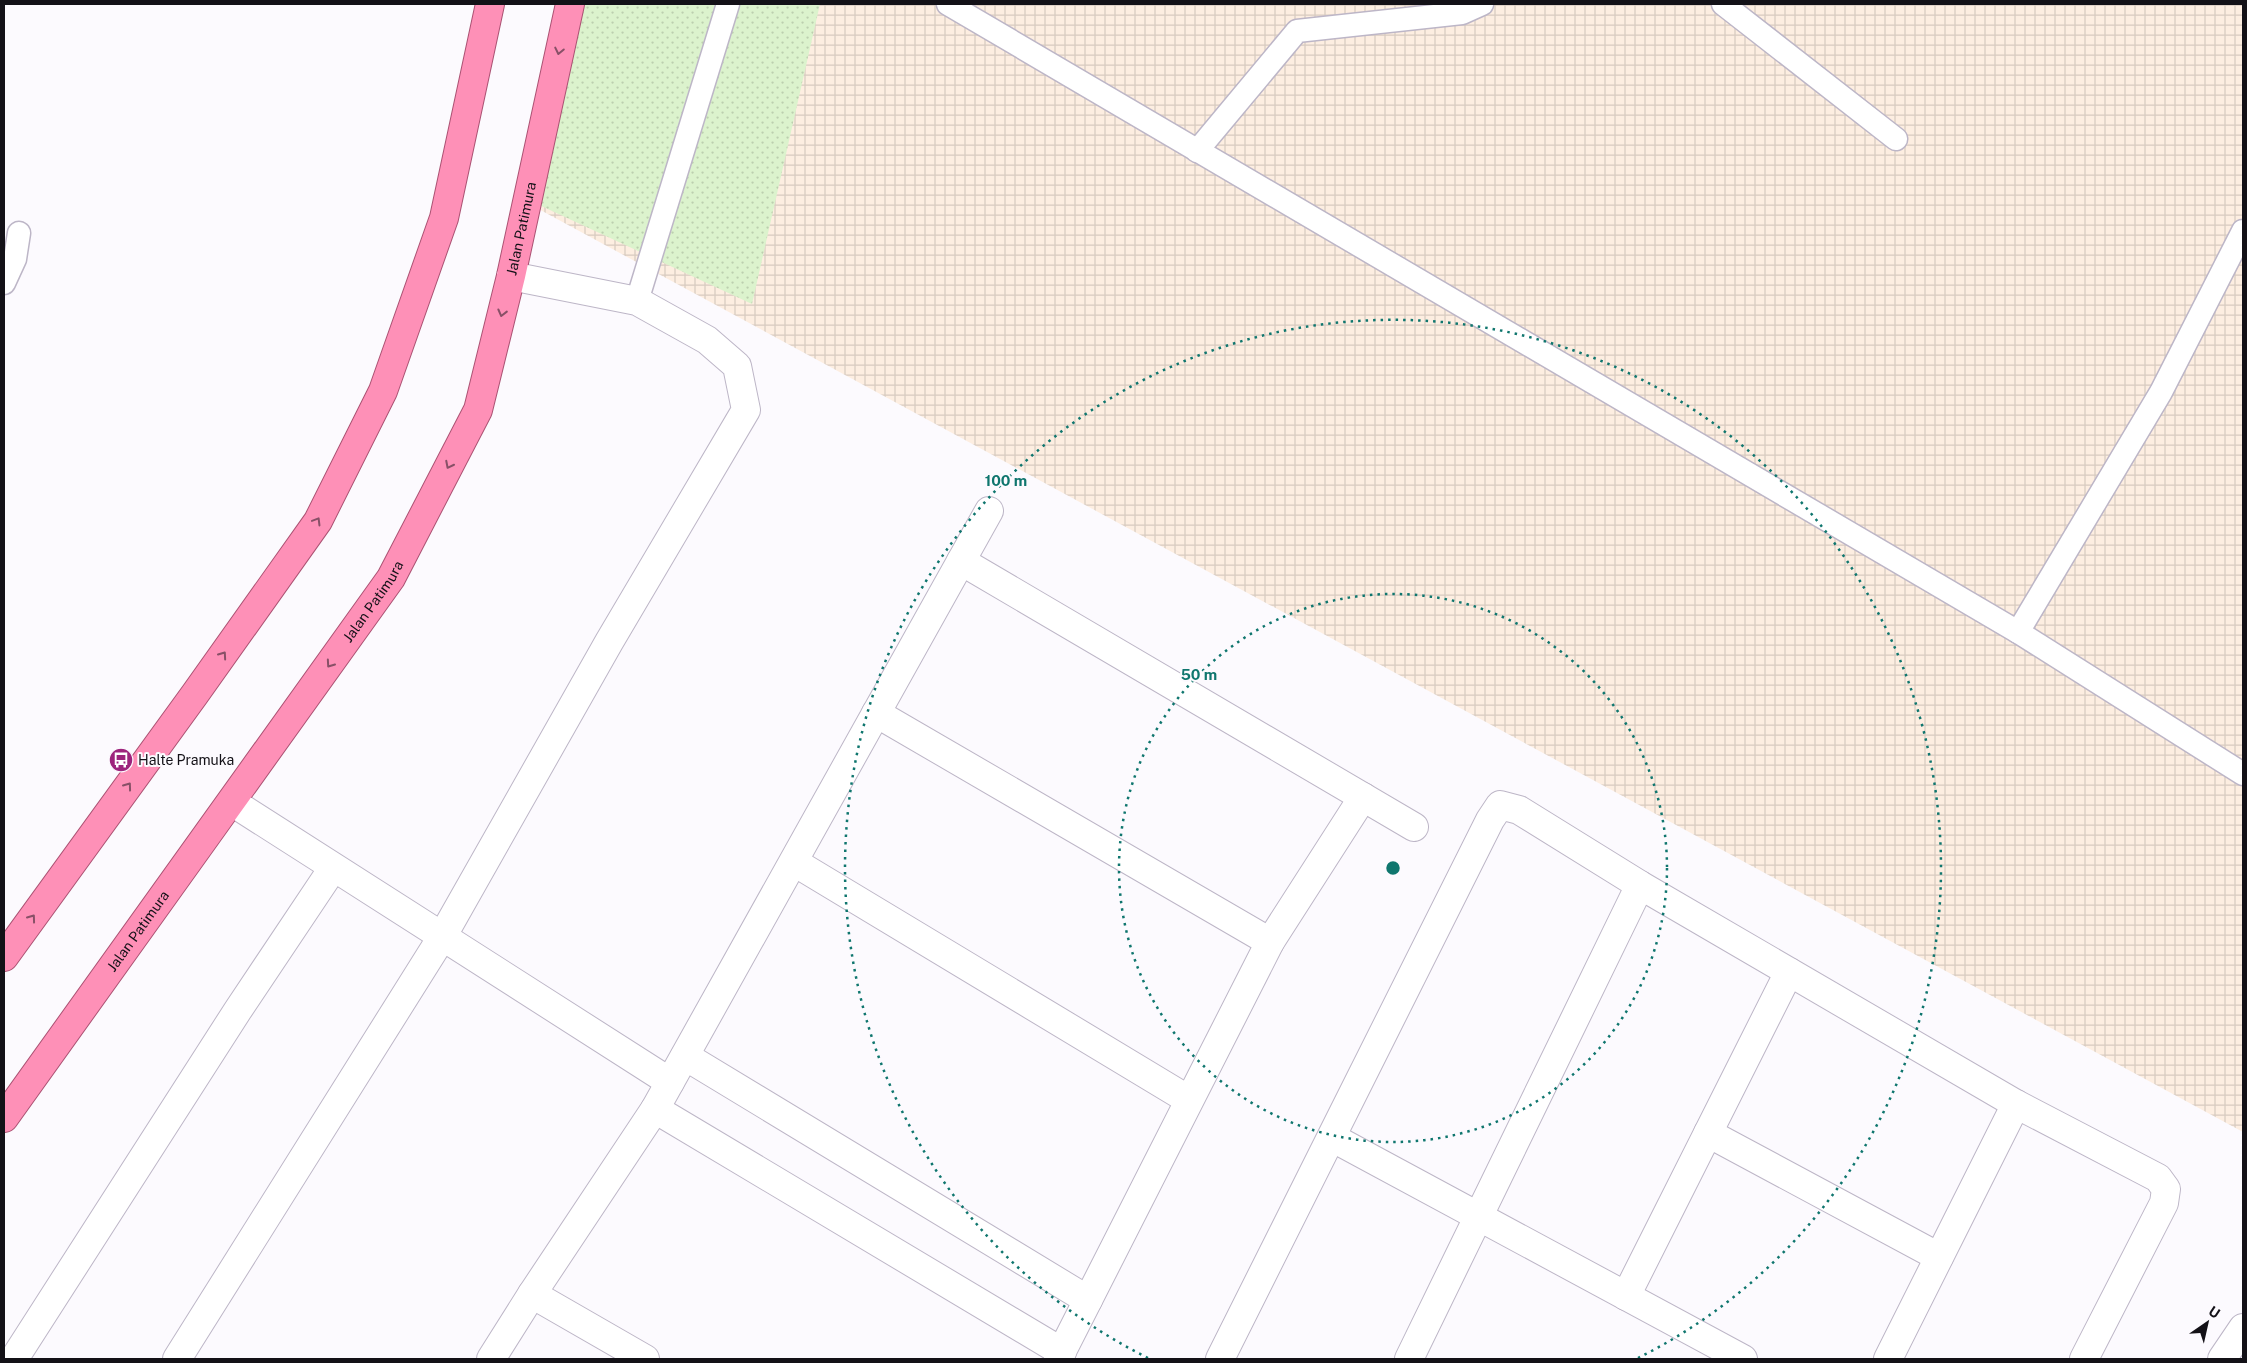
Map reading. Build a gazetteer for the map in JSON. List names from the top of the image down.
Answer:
{
  "streets": {
    "highway": ["Jalan Patimura"]
  },
  "places": {
    "bus stop": ["Halte Pramuka"]
  },
  "north": "top right",
  "rings": ["100 m", "50 m"]
}
